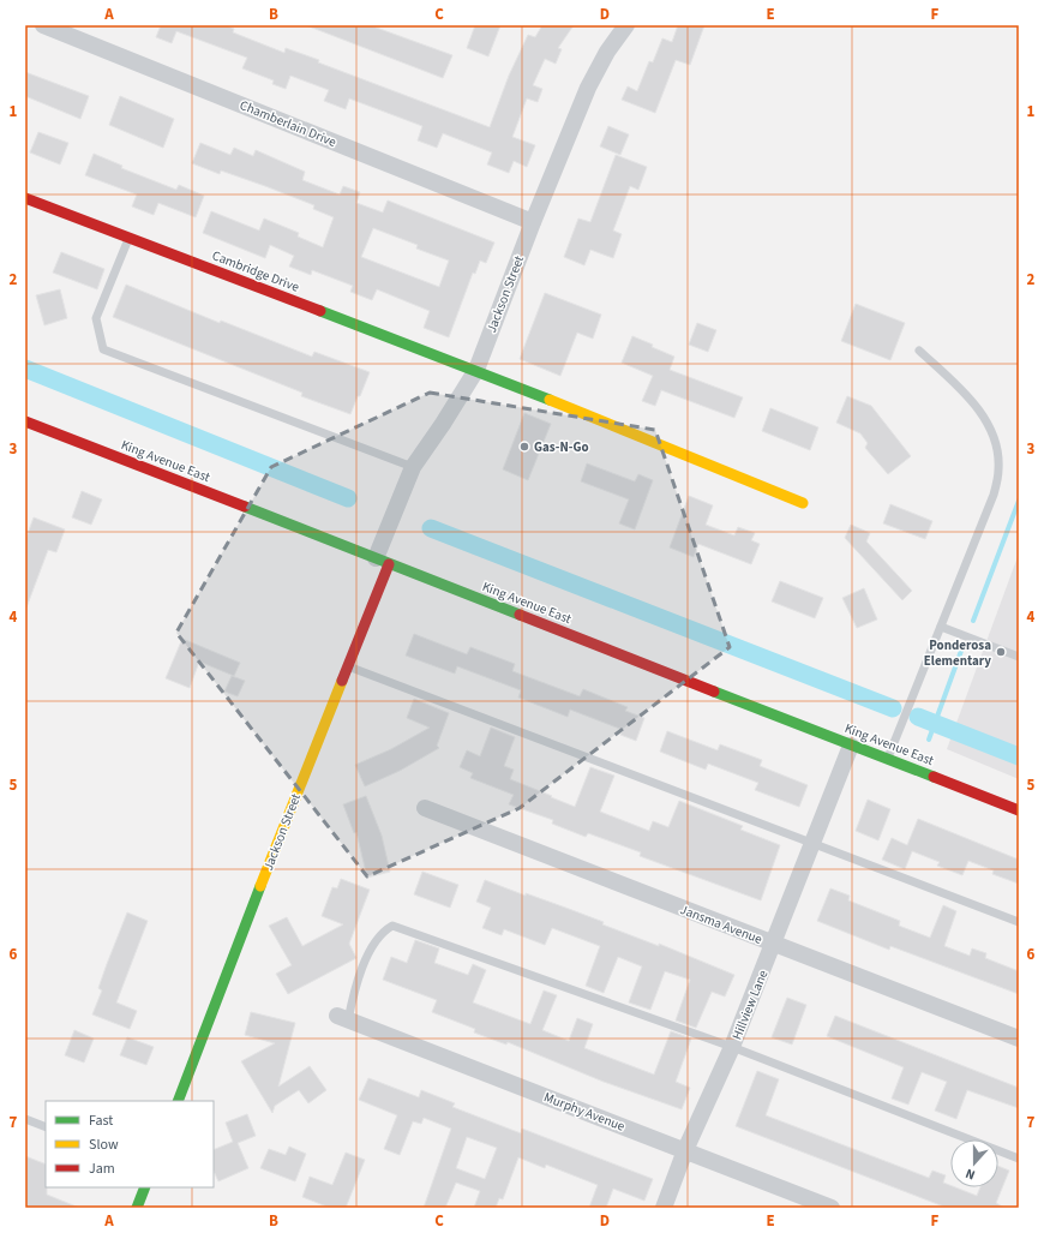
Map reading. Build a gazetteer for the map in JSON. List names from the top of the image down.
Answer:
{
  "streets": {
    "street": [
      "Chamberlain Drive",
      "Cambridge Drive",
      "Jackson Street",
      "King Avenue East",
      "Jansma Avenue",
      "Hillview Lane",
      "Murphy Avenue"
    ]
  },
  "crossings": [
    ["Chamberlain Drive", "Jackson Street"],
    ["Cambridge Drive", "Jackson Street"],
    ["Jackson Street", "King Avenue East"],
    ["King Avenue East", "Hillview Lane"],
    ["Jansma Avenue", "Hillview Lane"],
    ["Hillview Lane", "Murphy Avenue"]
  ],
  "places": ["Gas-N-Go", "Ponderosa Elementary"],
  "legend": ["Fast", "Slow", "Jam"],
  "north": "bottom",
  "grid": {
    "columns": [
      "A",
      "B",
      "C",
      "D",
      "E",
      "F"
    ],
    "rows": [
      "1",
      "2",
      "3",
      "4",
      "5",
      "6",
      "7"
    ]
  }
}
